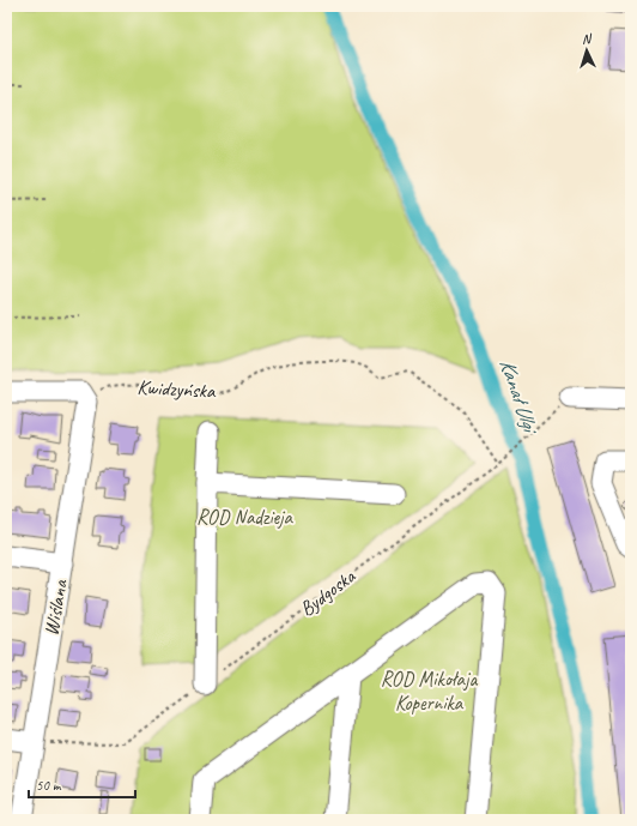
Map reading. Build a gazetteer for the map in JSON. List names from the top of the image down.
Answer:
{
  "streets": {
    "street": ["Wiślana"],
    "path": ["Kwidzyńska", "Bydgoska"]
  },
  "crossings": [
    ["Kwidzyńska", "Bydgoska"],
    ["Kwidzyńska", "Wiślana"],
    ["Bydgoska", "Wiślana"]
  ],
  "water": ["Kanał Ulgi"],
  "parks": ["ROD Nadzieja", "ROD Mikołaja Kopernika"],
  "scale_bar": "50 m",
  "north": "top"
}
